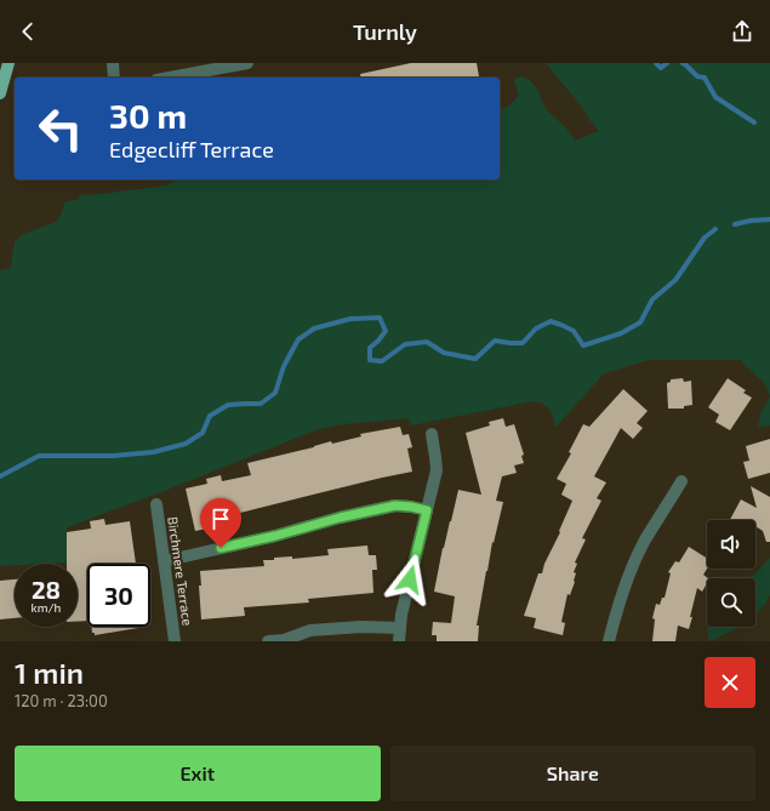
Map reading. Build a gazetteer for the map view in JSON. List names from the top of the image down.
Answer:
{
  "streets": {
    "street": ["Birchmere Terrace"]
  },
  "page": {
    "header": "Turnly",
    "turn": ["30 m", "Edgecliff Terrace"],
    "speed": "28 km/h",
    "limit": "30",
    "heading": ["1 min", "120 m · 23:00"],
    "buttons": ["Exit", "Share"]
  }
}
